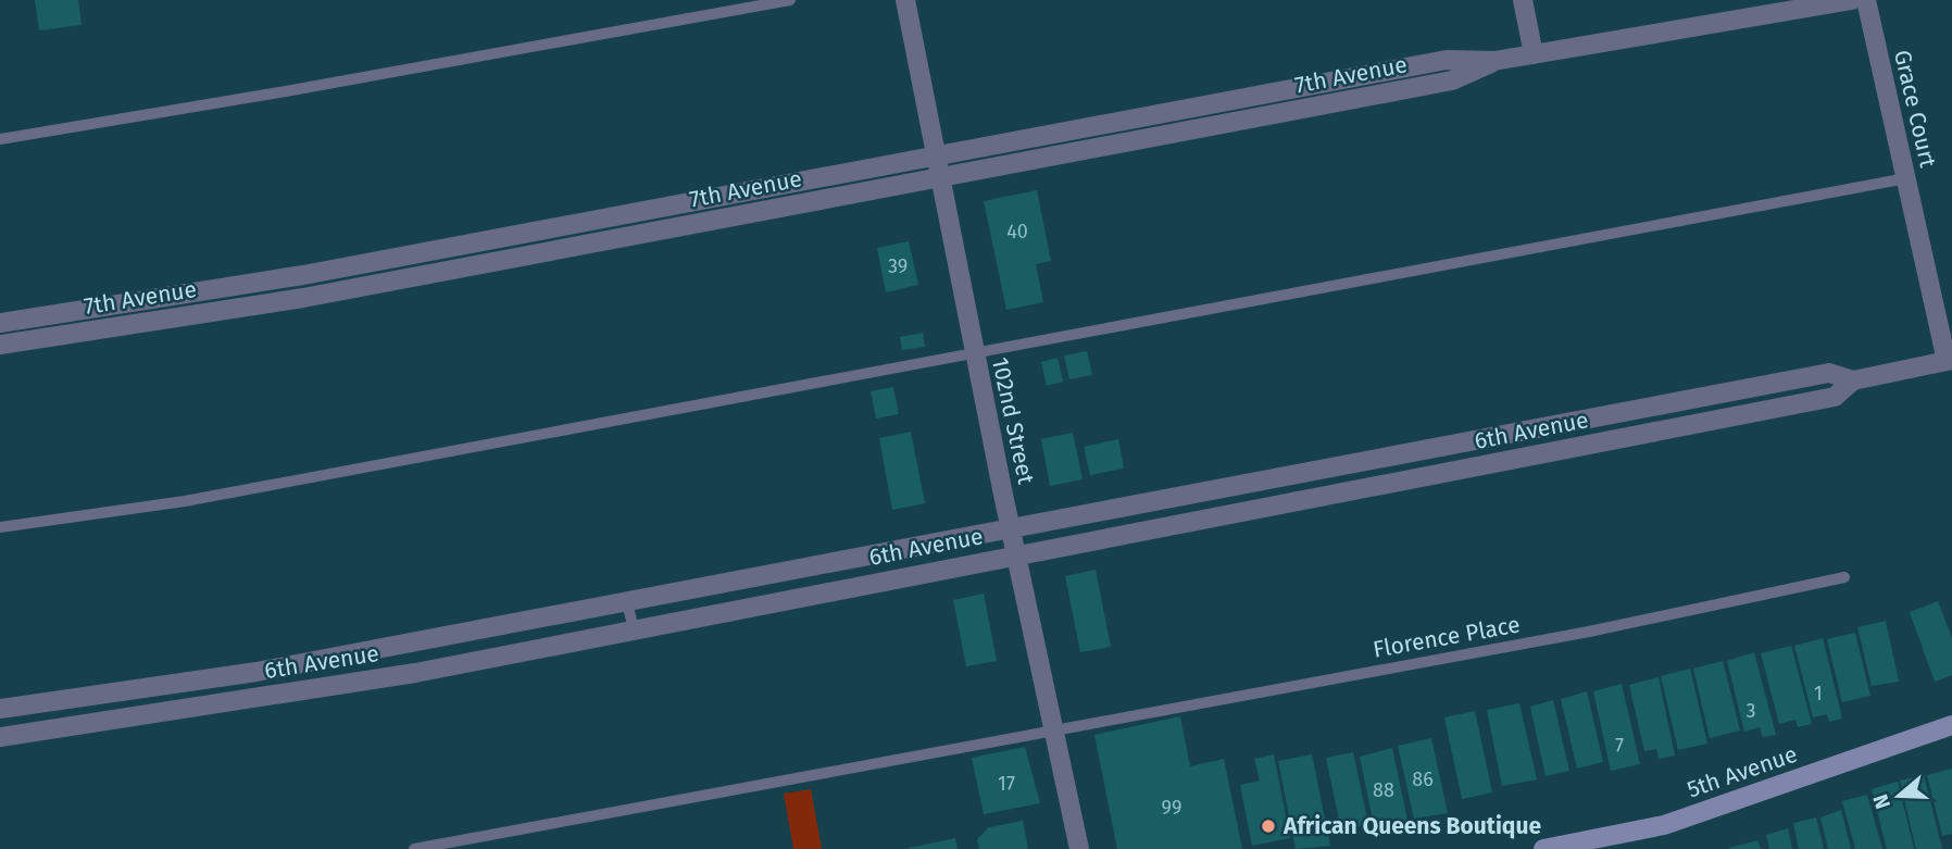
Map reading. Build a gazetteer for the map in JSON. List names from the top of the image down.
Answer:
{
  "streets": {
    "street": [
      "7th Avenue",
      "Grace Court",
      "102nd Street",
      "6th Avenue",
      "5th Avenue"
    ],
    "lane": ["Florence Place"]
  },
  "crossings": [
    ["7th Avenue", "102nd Street"],
    ["Grace Court", "6th Avenue"],
    ["102nd Street", "6th Avenue"],
    ["102nd Street", "Florence Place"]
  ],
  "places": ["African Queens Boutique"],
  "house_numbers": [
    "40",
    "39",
    "1",
    "3",
    "7",
    "86",
    "17",
    "88",
    "99"
  ],
  "north": "left"
}
